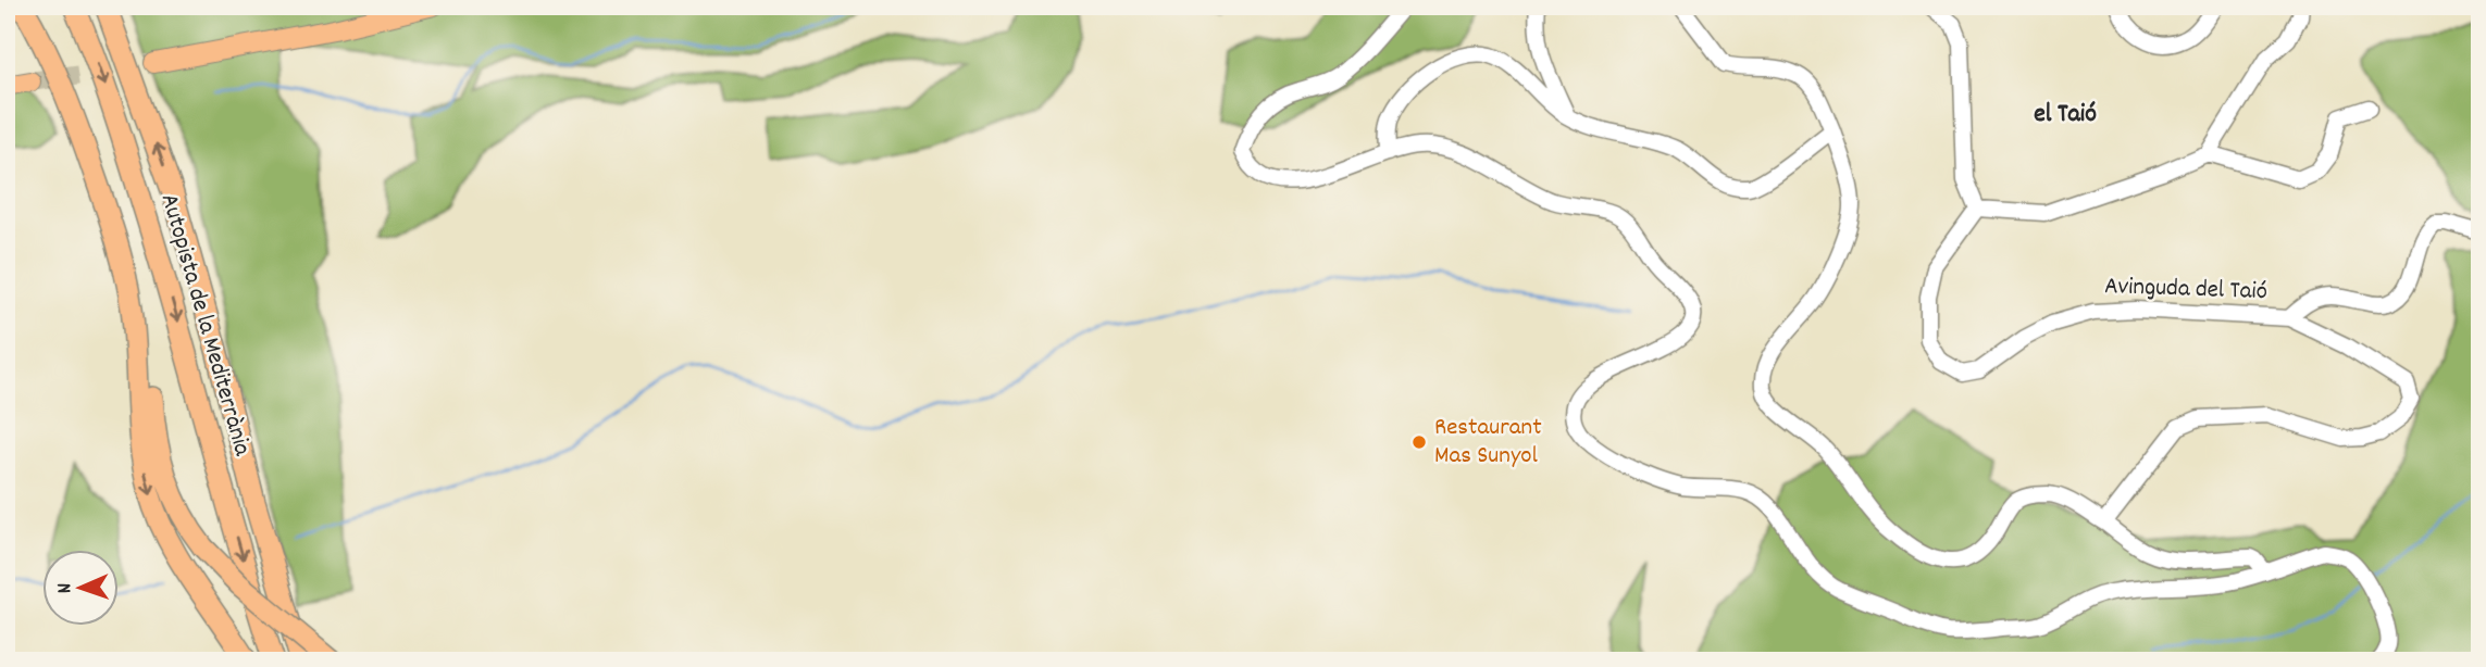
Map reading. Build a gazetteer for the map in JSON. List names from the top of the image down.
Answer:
{
  "streets": {
    "highway": ["Autopista de la Mediterrània"],
    "street": ["Avinguda del Taió"]
  },
  "districts": ["el Taió"],
  "places": ["Restaurant Mas Sunyol"],
  "north": "left"
}
